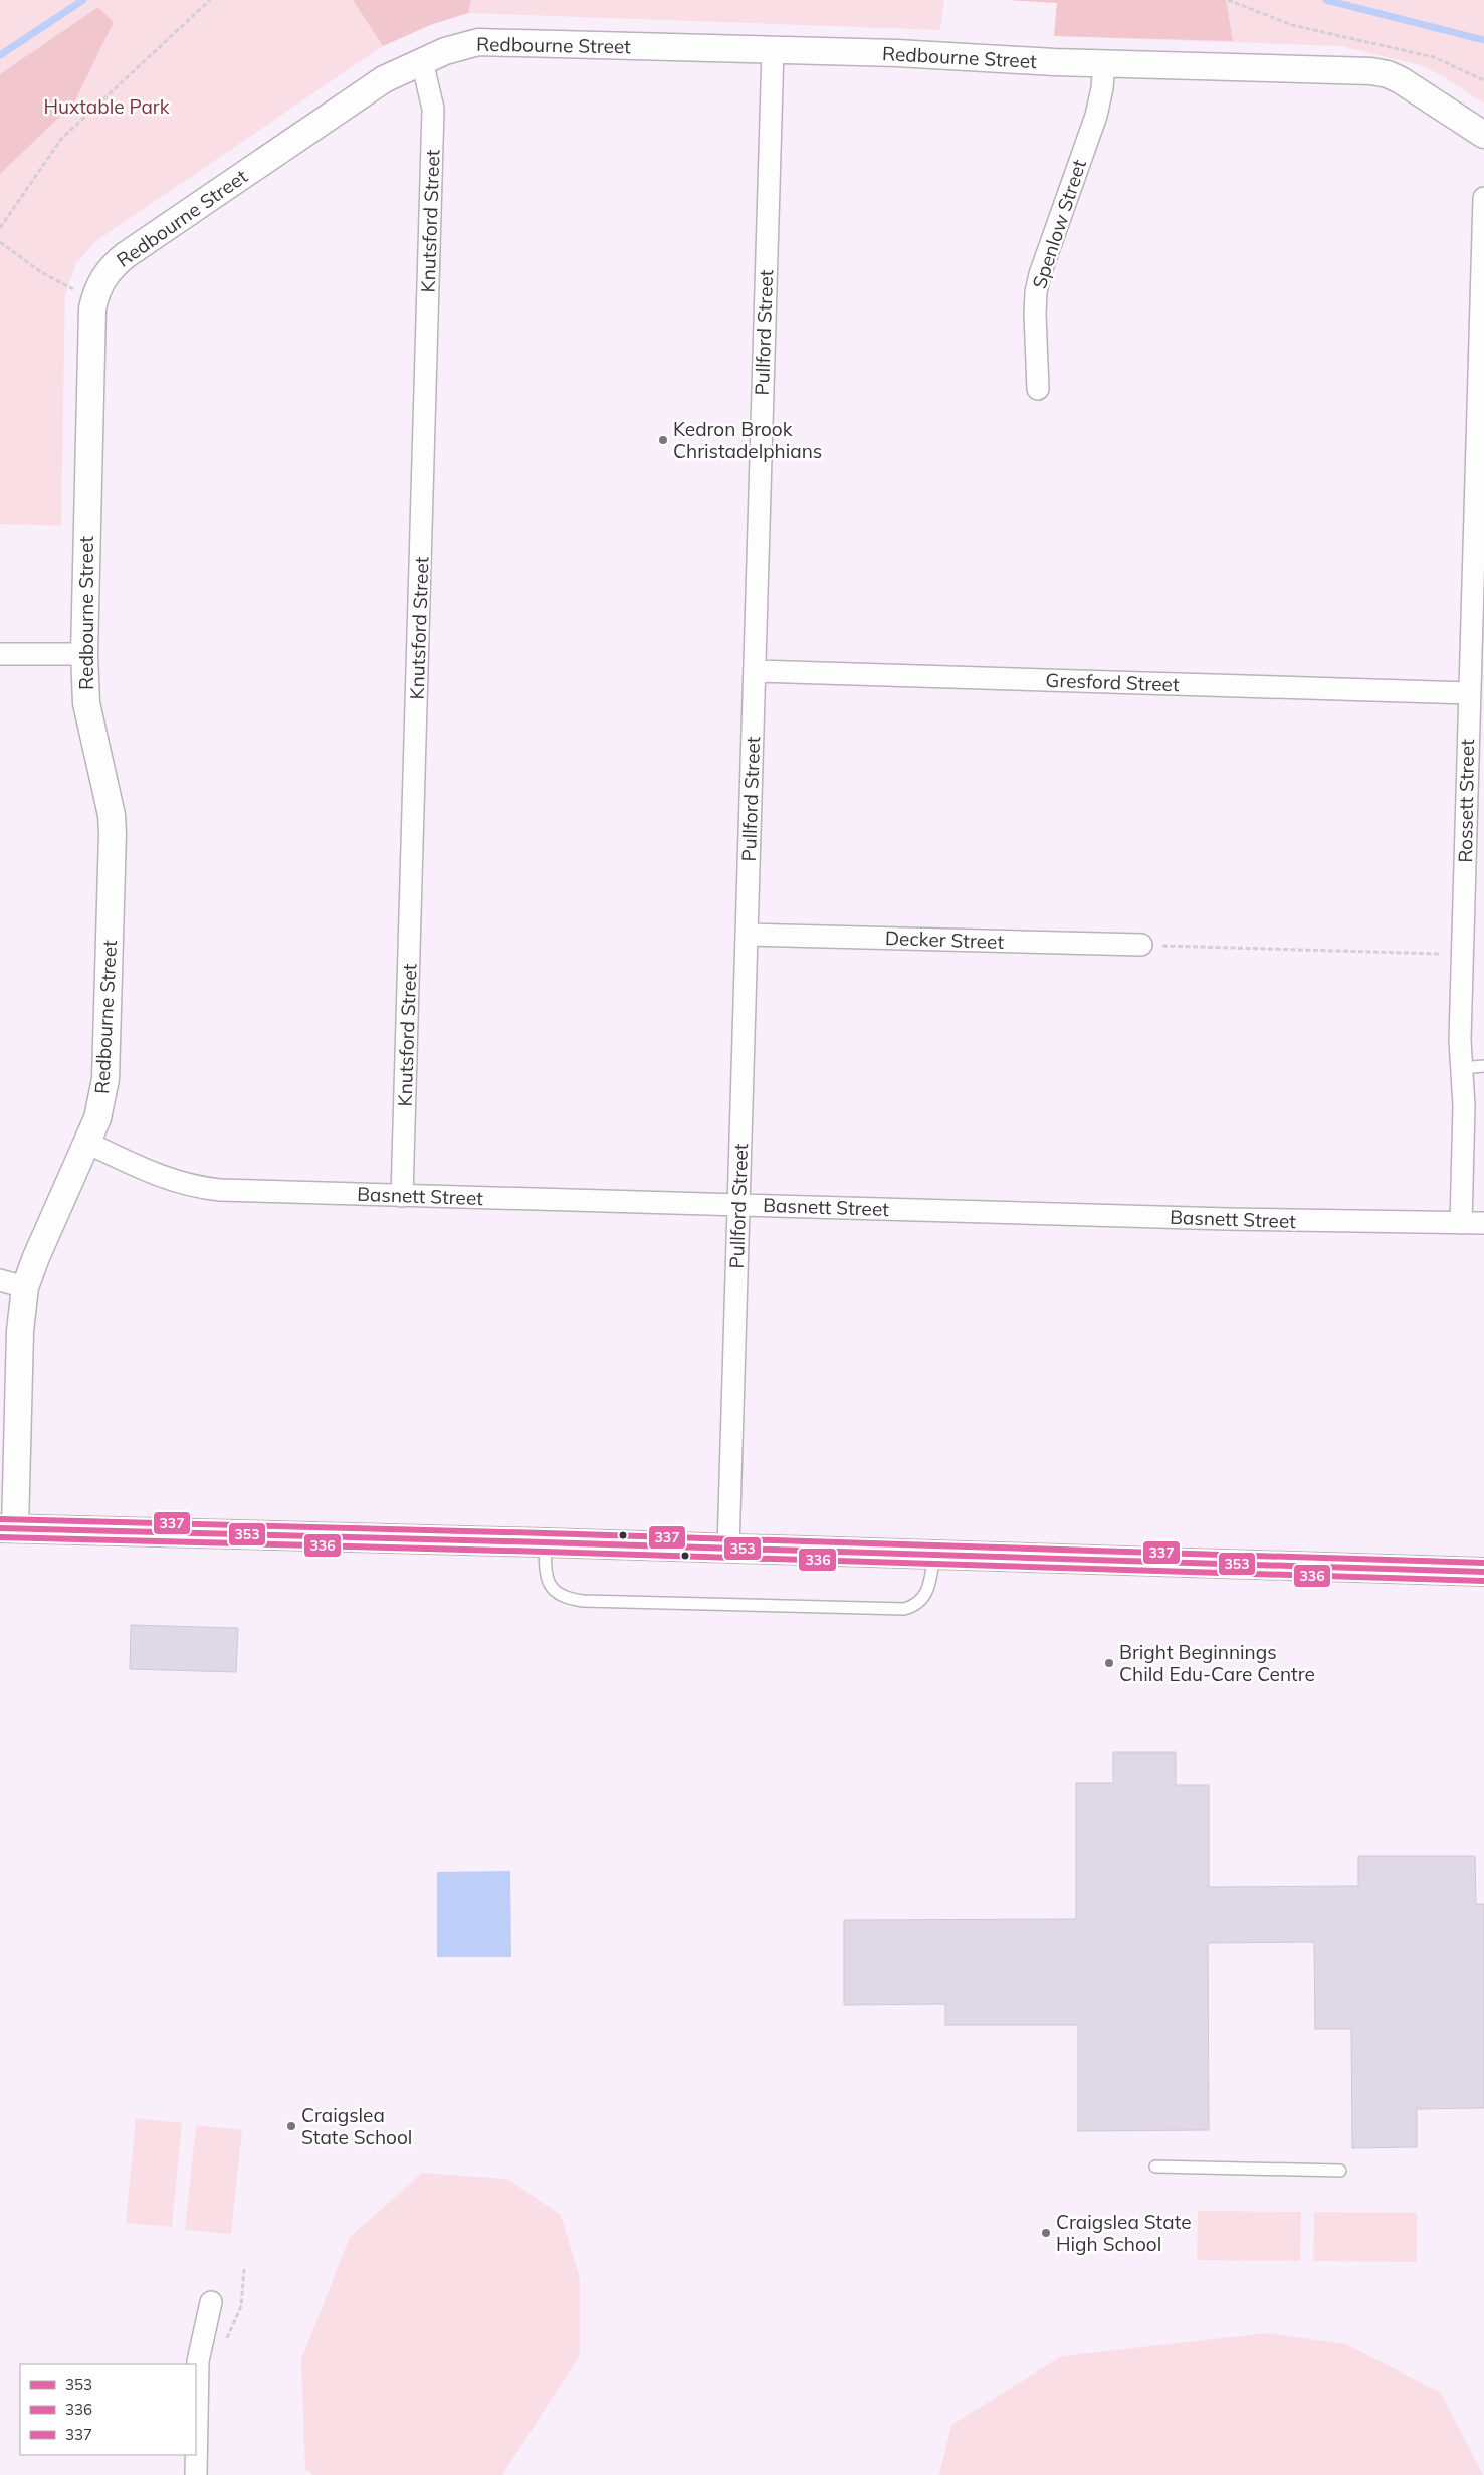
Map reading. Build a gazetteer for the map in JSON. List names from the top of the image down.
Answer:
{
  "streets": {
    "street": [
      "Redbourne Street",
      "Knutsford Street",
      "Spenlow Street",
      "Pullford Street",
      "Gresford Street",
      "Rossett Street",
      "Decker Street",
      "Basnett Street"
    ]
  },
  "crossings": [
    ["Redbourne Street", "Knutsford Street"],
    ["Redbourne Street", "Spenlow Street"],
    ["Redbourne Street", "Pullford Street"],
    ["Redbourne Street", "Basnett Street"],
    ["Knutsford Street", "Basnett Street"],
    ["Pullford Street", "Gresford Street"],
    ["Pullford Street", "Decker Street"],
    ["Pullford Street", "Basnett Street"],
    ["Gresford Street", "Rossett Street"],
    ["Rossett Street", "Basnett Street"]
  ],
  "parks": ["Huxtable Park"],
  "places": [
    "Kedron Brook Christadelphians",
    "Bright Beginnings Child Edu-Care Centre",
    "Craigslea State School",
    "Craigslea State High School"
  ],
  "lines": ["transit line 337", "transit line 353", "transit line 336"],
  "legend": ["353", "336", "337"]
}
